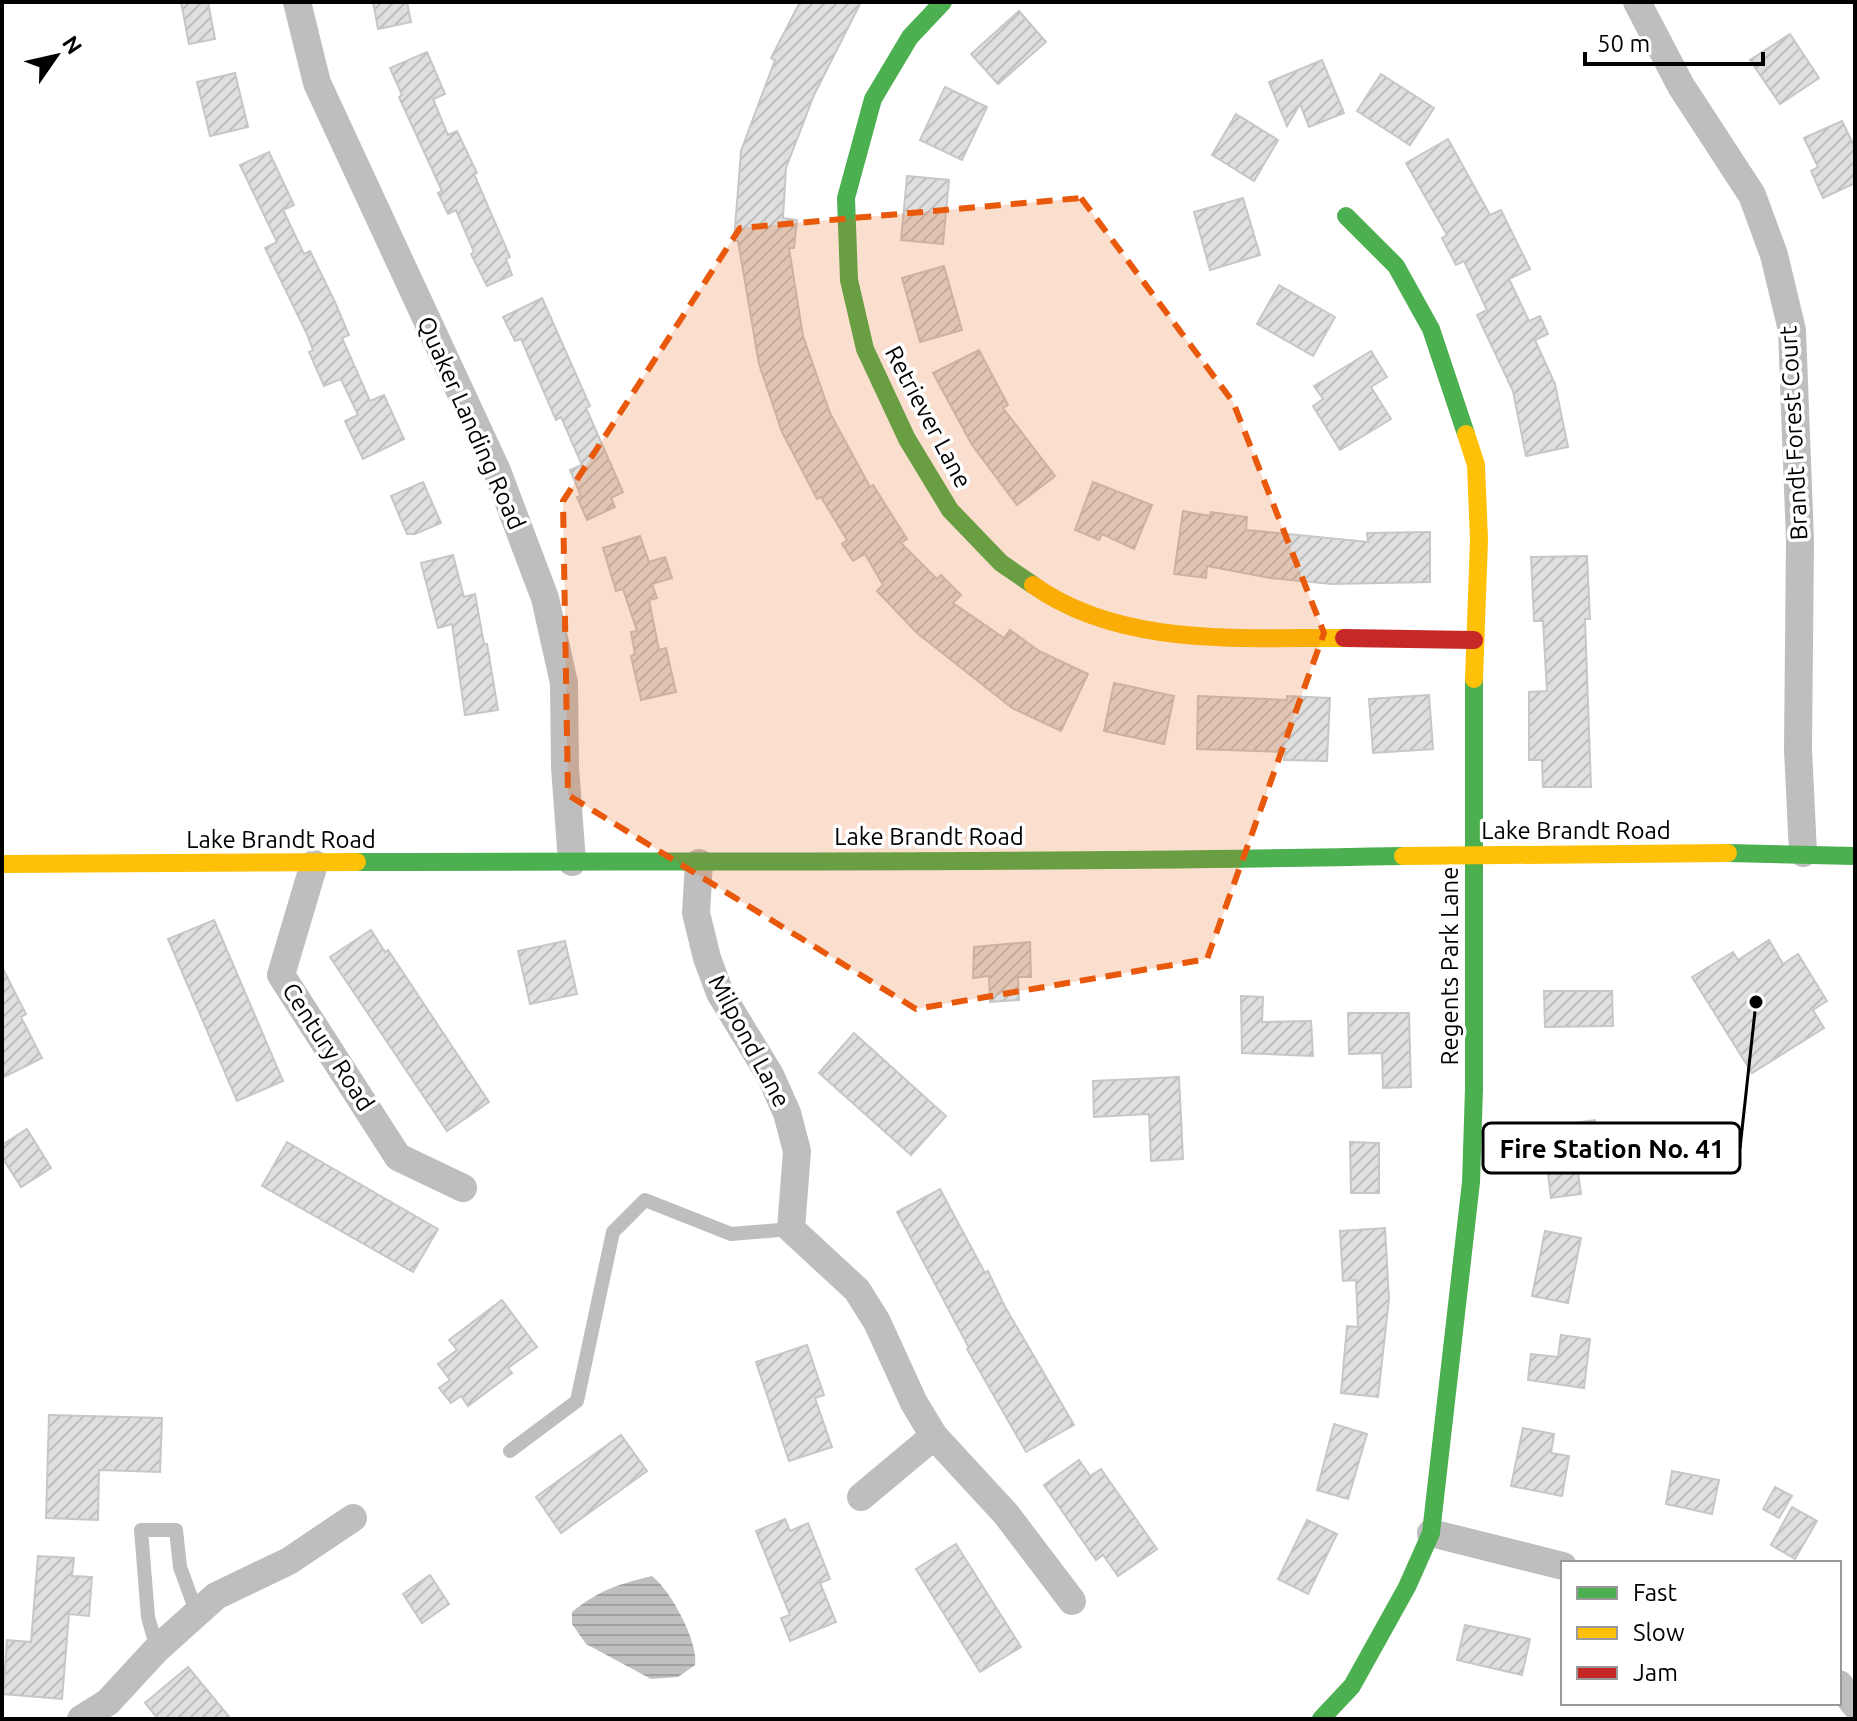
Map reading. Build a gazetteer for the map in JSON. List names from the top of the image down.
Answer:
{
  "streets": {
    "street": [
      "Retriever Lane",
      "Quaker Landing Road",
      "Brandt Forest Court",
      "Lake Brandt Road",
      "Regents Park Lane",
      "Milpond Lane",
      "Century Road"
    ]
  },
  "crossings": [
    ["Retriever Lane", "Regents Park Lane"],
    ["Quaker Landing Road", "Lake Brandt Road"],
    ["Brandt Forest Court", "Lake Brandt Road"],
    ["Lake Brandt Road", "Regents Park Lane"],
    ["Lake Brandt Road", "Milpond Lane"],
    ["Lake Brandt Road", "Century Road"]
  ],
  "places": ["Fire Station No. 41"],
  "legend": ["Fast", "Slow", "Jam"],
  "scale_bar": "50 m",
  "north": "top right"
}
